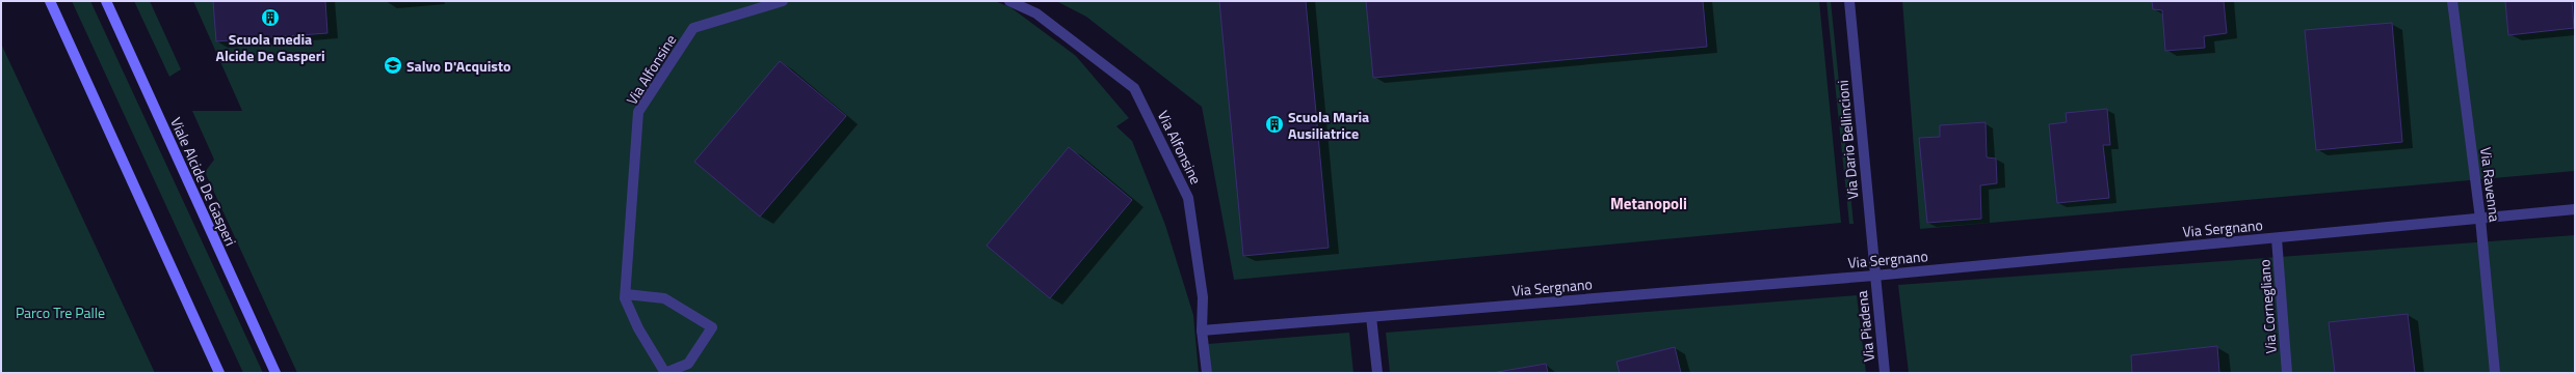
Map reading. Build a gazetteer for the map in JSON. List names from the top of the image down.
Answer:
{
  "streets": {
    "street": [
      "Via Alfonsine",
      "Via Dario Bellincioni",
      "Viale Alcide De Gasperi",
      "Via Ravenna",
      "Via Sergnano",
      "Via Cornegliano",
      "Via Piadena"
    ]
  },
  "crossings": [
    ["Via Alfonsine", "Via Sergnano"],
    ["Via Dario Bellincioni", "Via Sergnano"],
    ["Via Dario Bellincioni", "Via Piadena"],
    ["Via Ravenna", "Via Sergnano"],
    ["Via Sergnano", "Via Cornegliano"],
    ["Via Sergnano", "Via Piadena"]
  ],
  "districts": ["Metanopoli"],
  "parks": ["Parco Tre Palle"],
  "places": {
    "building": ["Scuola media Alcide De Gasperi", "Scuola Maria Ausiliatrice"],
    "school or university": ["Salvo D'Acquisto"]
  }
}
